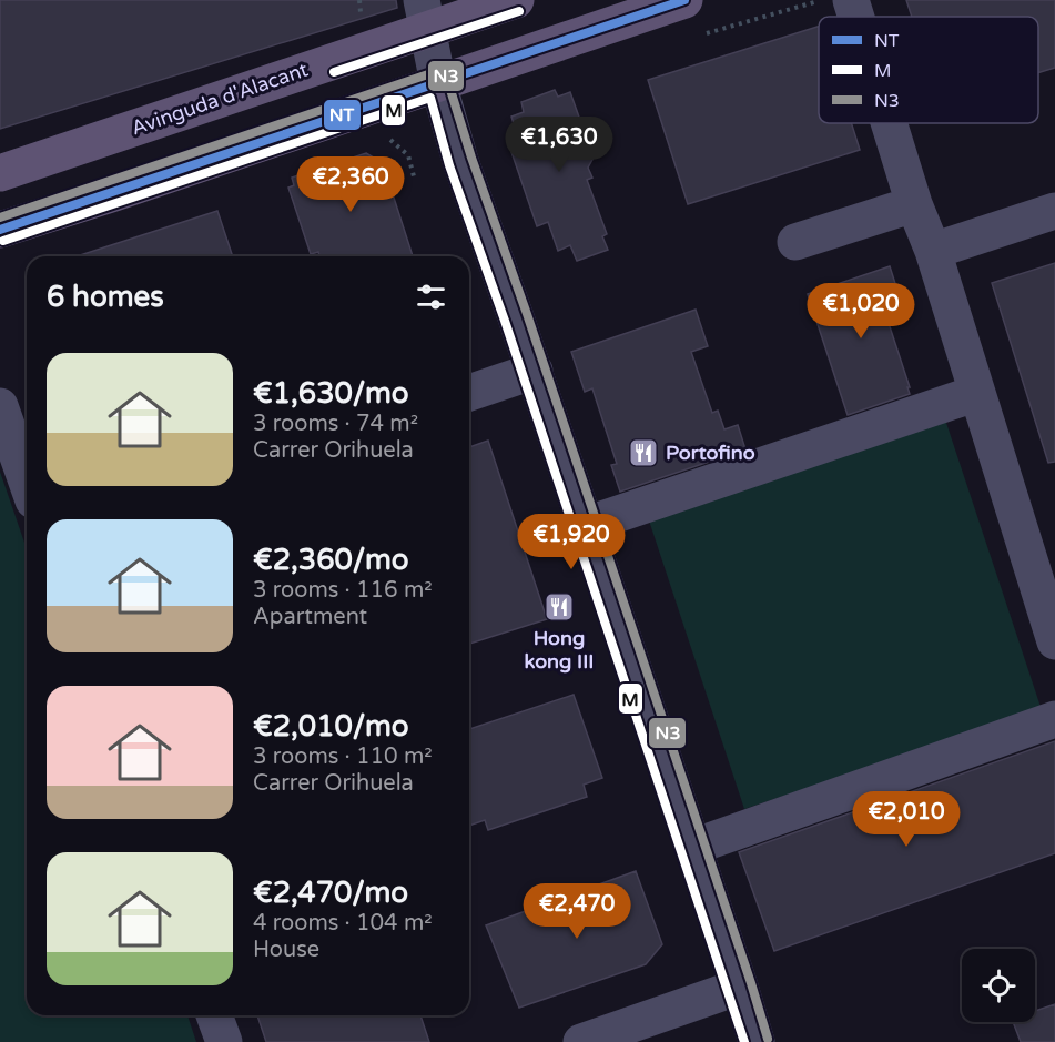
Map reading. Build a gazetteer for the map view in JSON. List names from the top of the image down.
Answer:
{
  "streets": {
    "main road": ["Avinguda d'Alacant"]
  },
  "places": {
    "restaurant": ["Portofino", "Hong kong III"]
  },
  "lines": ["transit line NT", "transit line M", "transit line N3"],
  "legend": ["NT", "M", "N3"],
  "page": {
    "price": [
      "€1,630",
      "€2,360",
      "€1,020",
      "€1,920",
      "€2,010",
      "€2,470"
    ],
    "heading": "6 homes",
    "list": [
      {
        "name": "€1,630/mo",
        "note": "3 rooms · 74 m² · Carrer Orihuela"
      },
      {
        "name": "€2,360/mo",
        "note": "3 rooms · 116 m² · Apartment"
      },
      {
        "name": "€2,010/mo",
        "note": "3 rooms · 110 m² · Carrer Orihuela"
      },
      {
        "name": "€2,470/mo",
        "note": "4 rooms · 104 m² · House"
      }
    ]
  }
}
